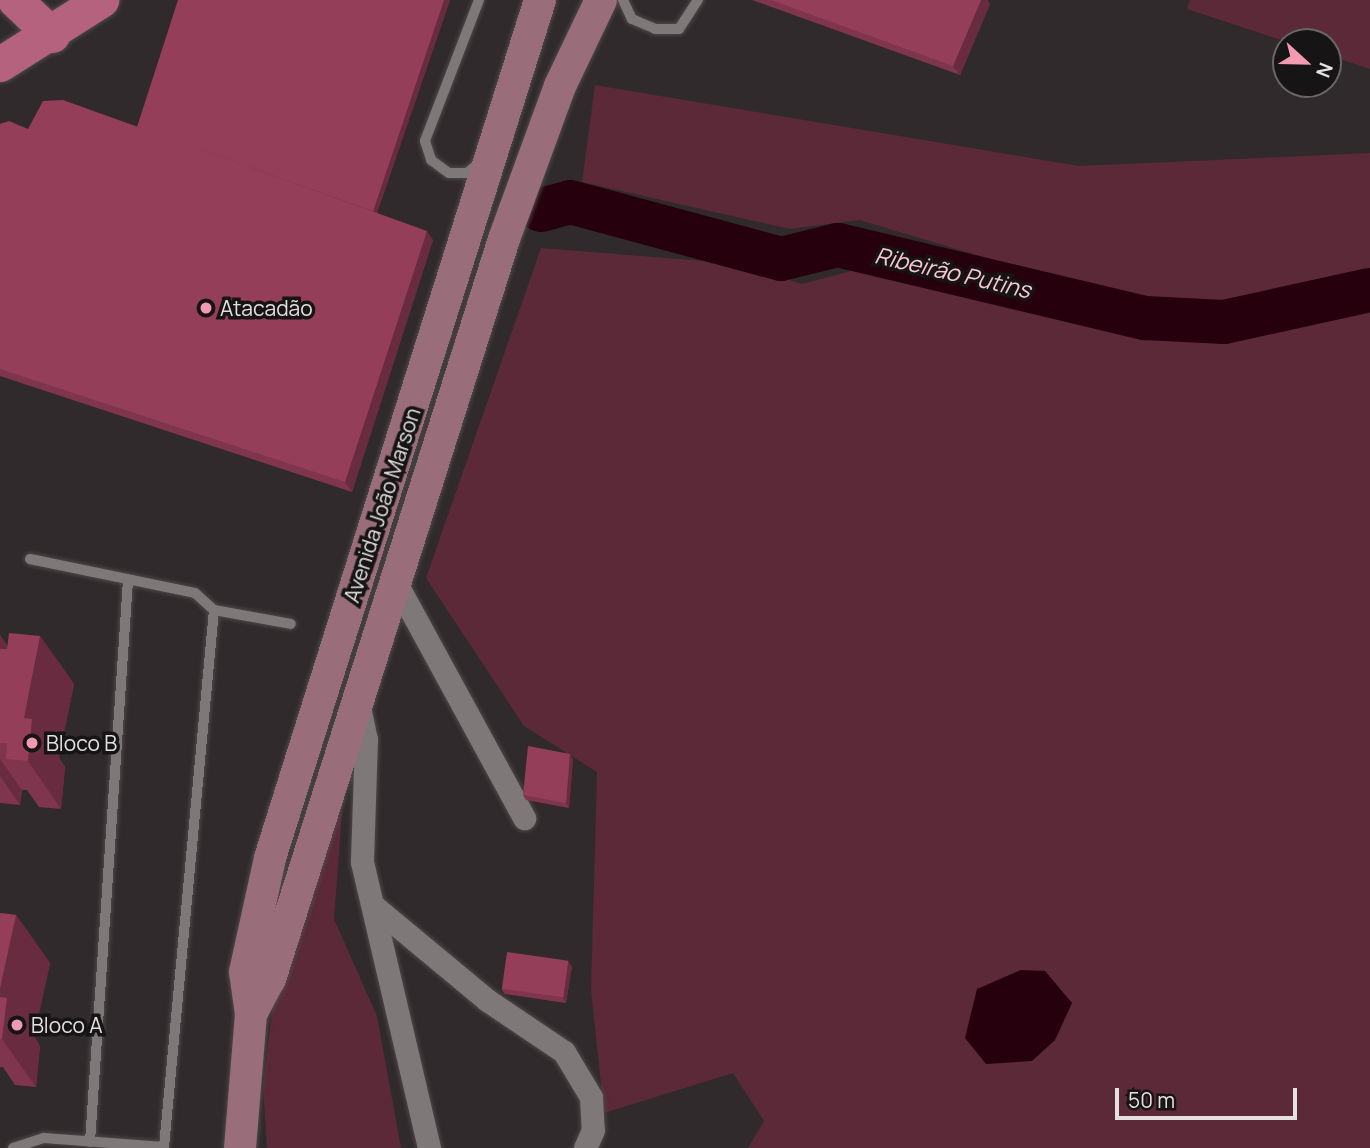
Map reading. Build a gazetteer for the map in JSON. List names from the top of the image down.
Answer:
{
  "streets": {
    "main road": ["Avenida João Marson"]
  },
  "water": ["Ribeirão Putins"],
  "places": ["Atacadão", "Bloco B", "Bloco A"],
  "scale_bar": "50 m",
  "north": "right"
}
